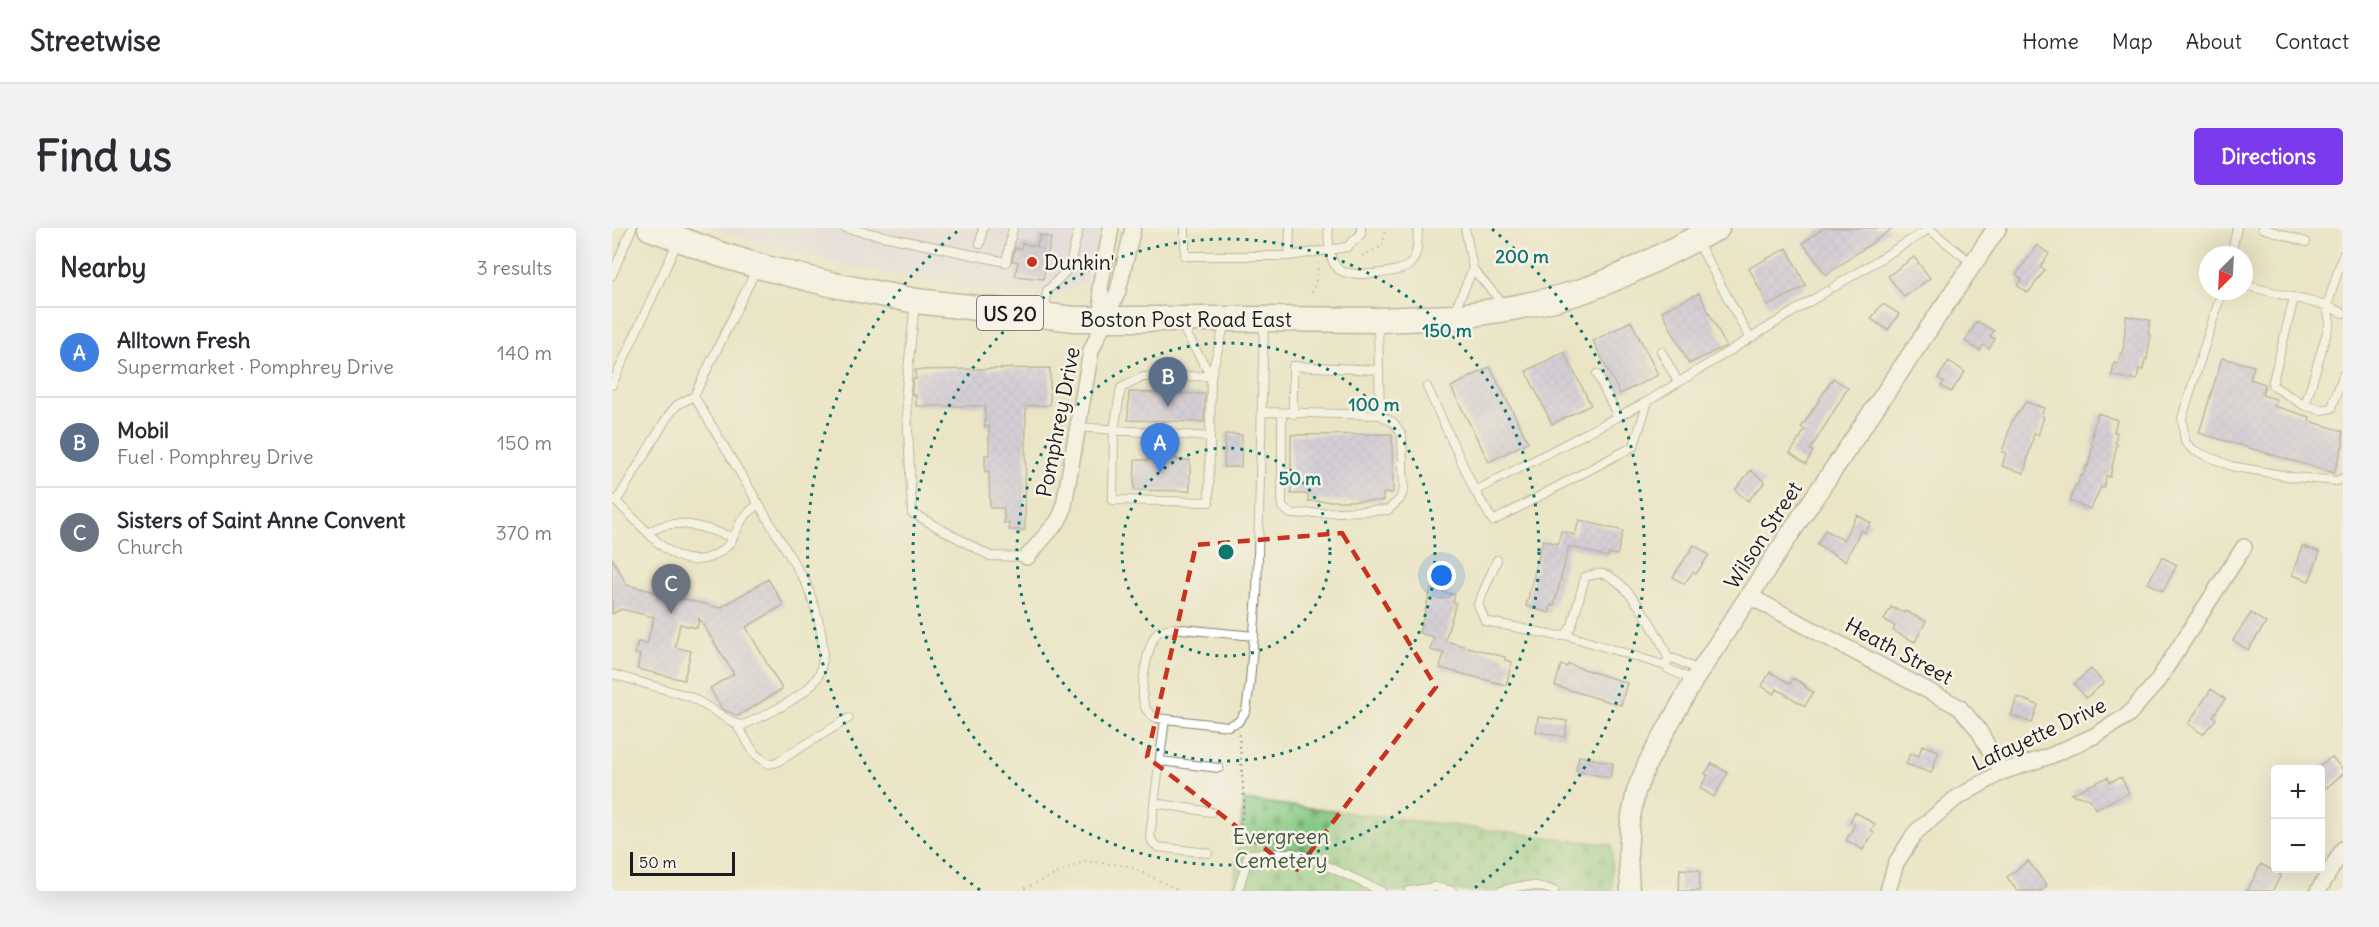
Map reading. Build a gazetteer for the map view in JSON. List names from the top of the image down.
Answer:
{
  "streets": {
    "main road": ["US 20", "Boston Post Road East"],
    "street": [
      "Pomphrey Drive",
      "Wilson Street",
      "Heath Street",
      "Lafayette Drive"
    ]
  },
  "crossings": [
    ["Boston Post Road East", "Pomphrey Drive"],
    ["Wilson Street", "Heath Street"],
    ["Heath Street", "Lafayette Drive"]
  ],
  "parks": ["Evergreen Cemetery"],
  "places": ["Dunkin'"],
  "scale_bar": "50 m",
  "north": "bottom left",
  "page": {
    "header": "Streetwise",
    "nav": [
      "Home",
      "Map",
      "About",
      "Contact"
    ],
    "buttons": "Directions",
    "title": "Find us",
    "heading": ["Nearby", "3 results"],
    "list": [
      {
        "mark": "A",
        "name": "Alltown Fresh",
        "note": "Supermarket · Pomphrey Drive",
        "value": "140 m"
      },
      {
        "mark": "B",
        "name": "Mobil",
        "note": "Fuel · Pomphrey Drive",
        "value": "150 m"
      },
      {
        "mark": "C",
        "name": "Sisters of Saint Anne Convent",
        "note": "Church",
        "value": "370 m"
      }
    ],
    "pins": ["B", "A", "C"],
    "map_buttons": ["+", "−"],
    "scale": "50 m"
  },
  "rings": [
    "200 m",
    "150 m",
    "100 m",
    "50 m"
  ]
}
